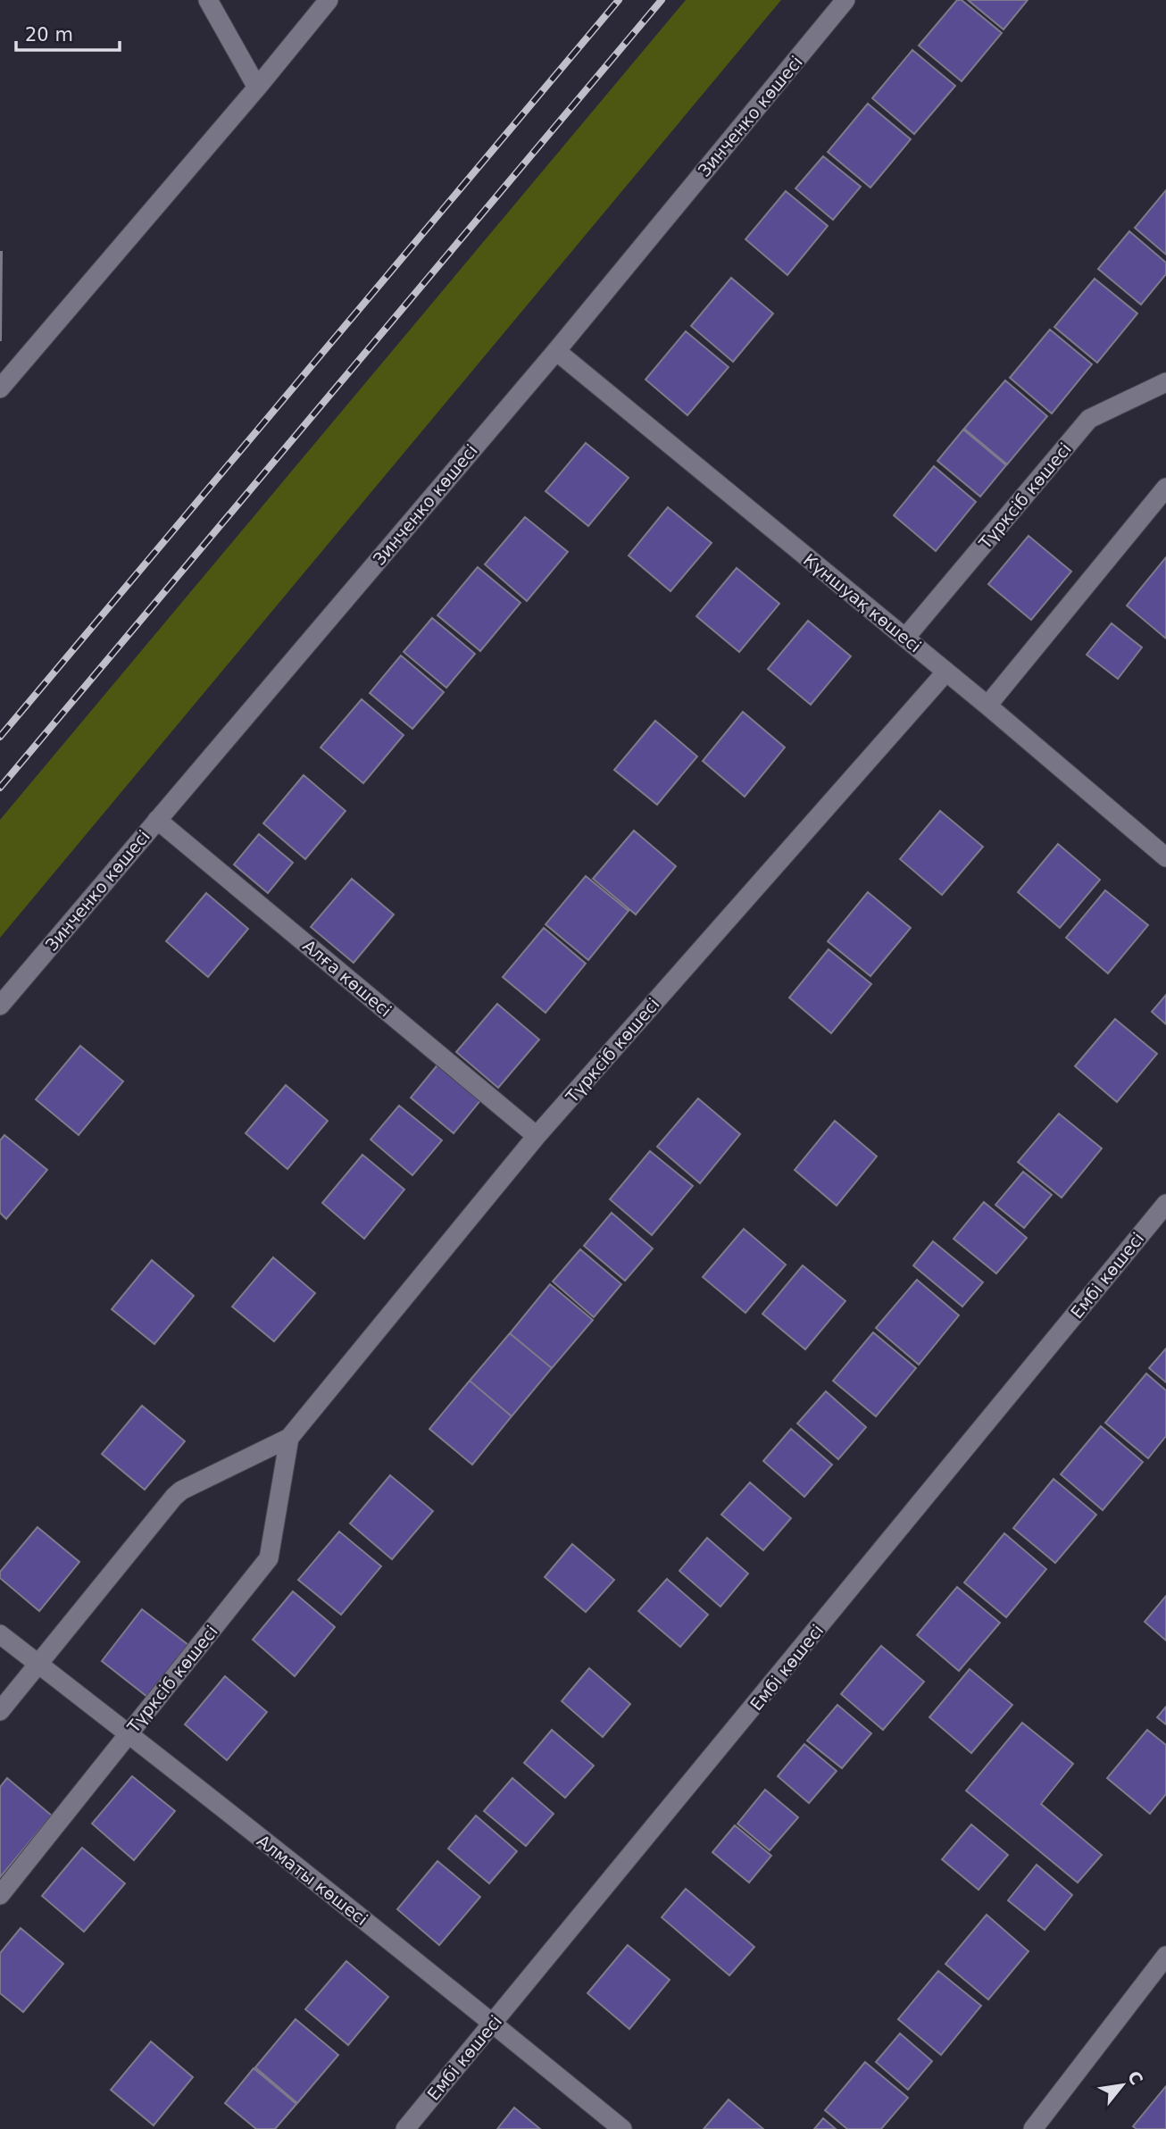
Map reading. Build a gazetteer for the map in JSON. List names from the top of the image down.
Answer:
{
  "streets": {
    "street": [
      "Зинченко көшесі",
      "Түрксіб көшесі",
      "Күншуақ көшесі",
      "Алға көшесі",
      "Ембі көшесі",
      "Алматы көшесі"
    ]
  },
  "crossings": [
    ["Зинченко көшесі", "Күншуақ көшесі"],
    ["Зинченко көшесі", "Алға көшесі"],
    ["Түрксіб көшесі", "Күншуақ көшесі"],
    ["Түрксіб көшесі", "Алға көшесі"],
    ["Түрксіб көшесі", "Алматы көшесі"],
    ["Ембі көшесі", "Алматы көшесі"]
  ],
  "scale_bar": "20 m",
  "north": "top right"
}
